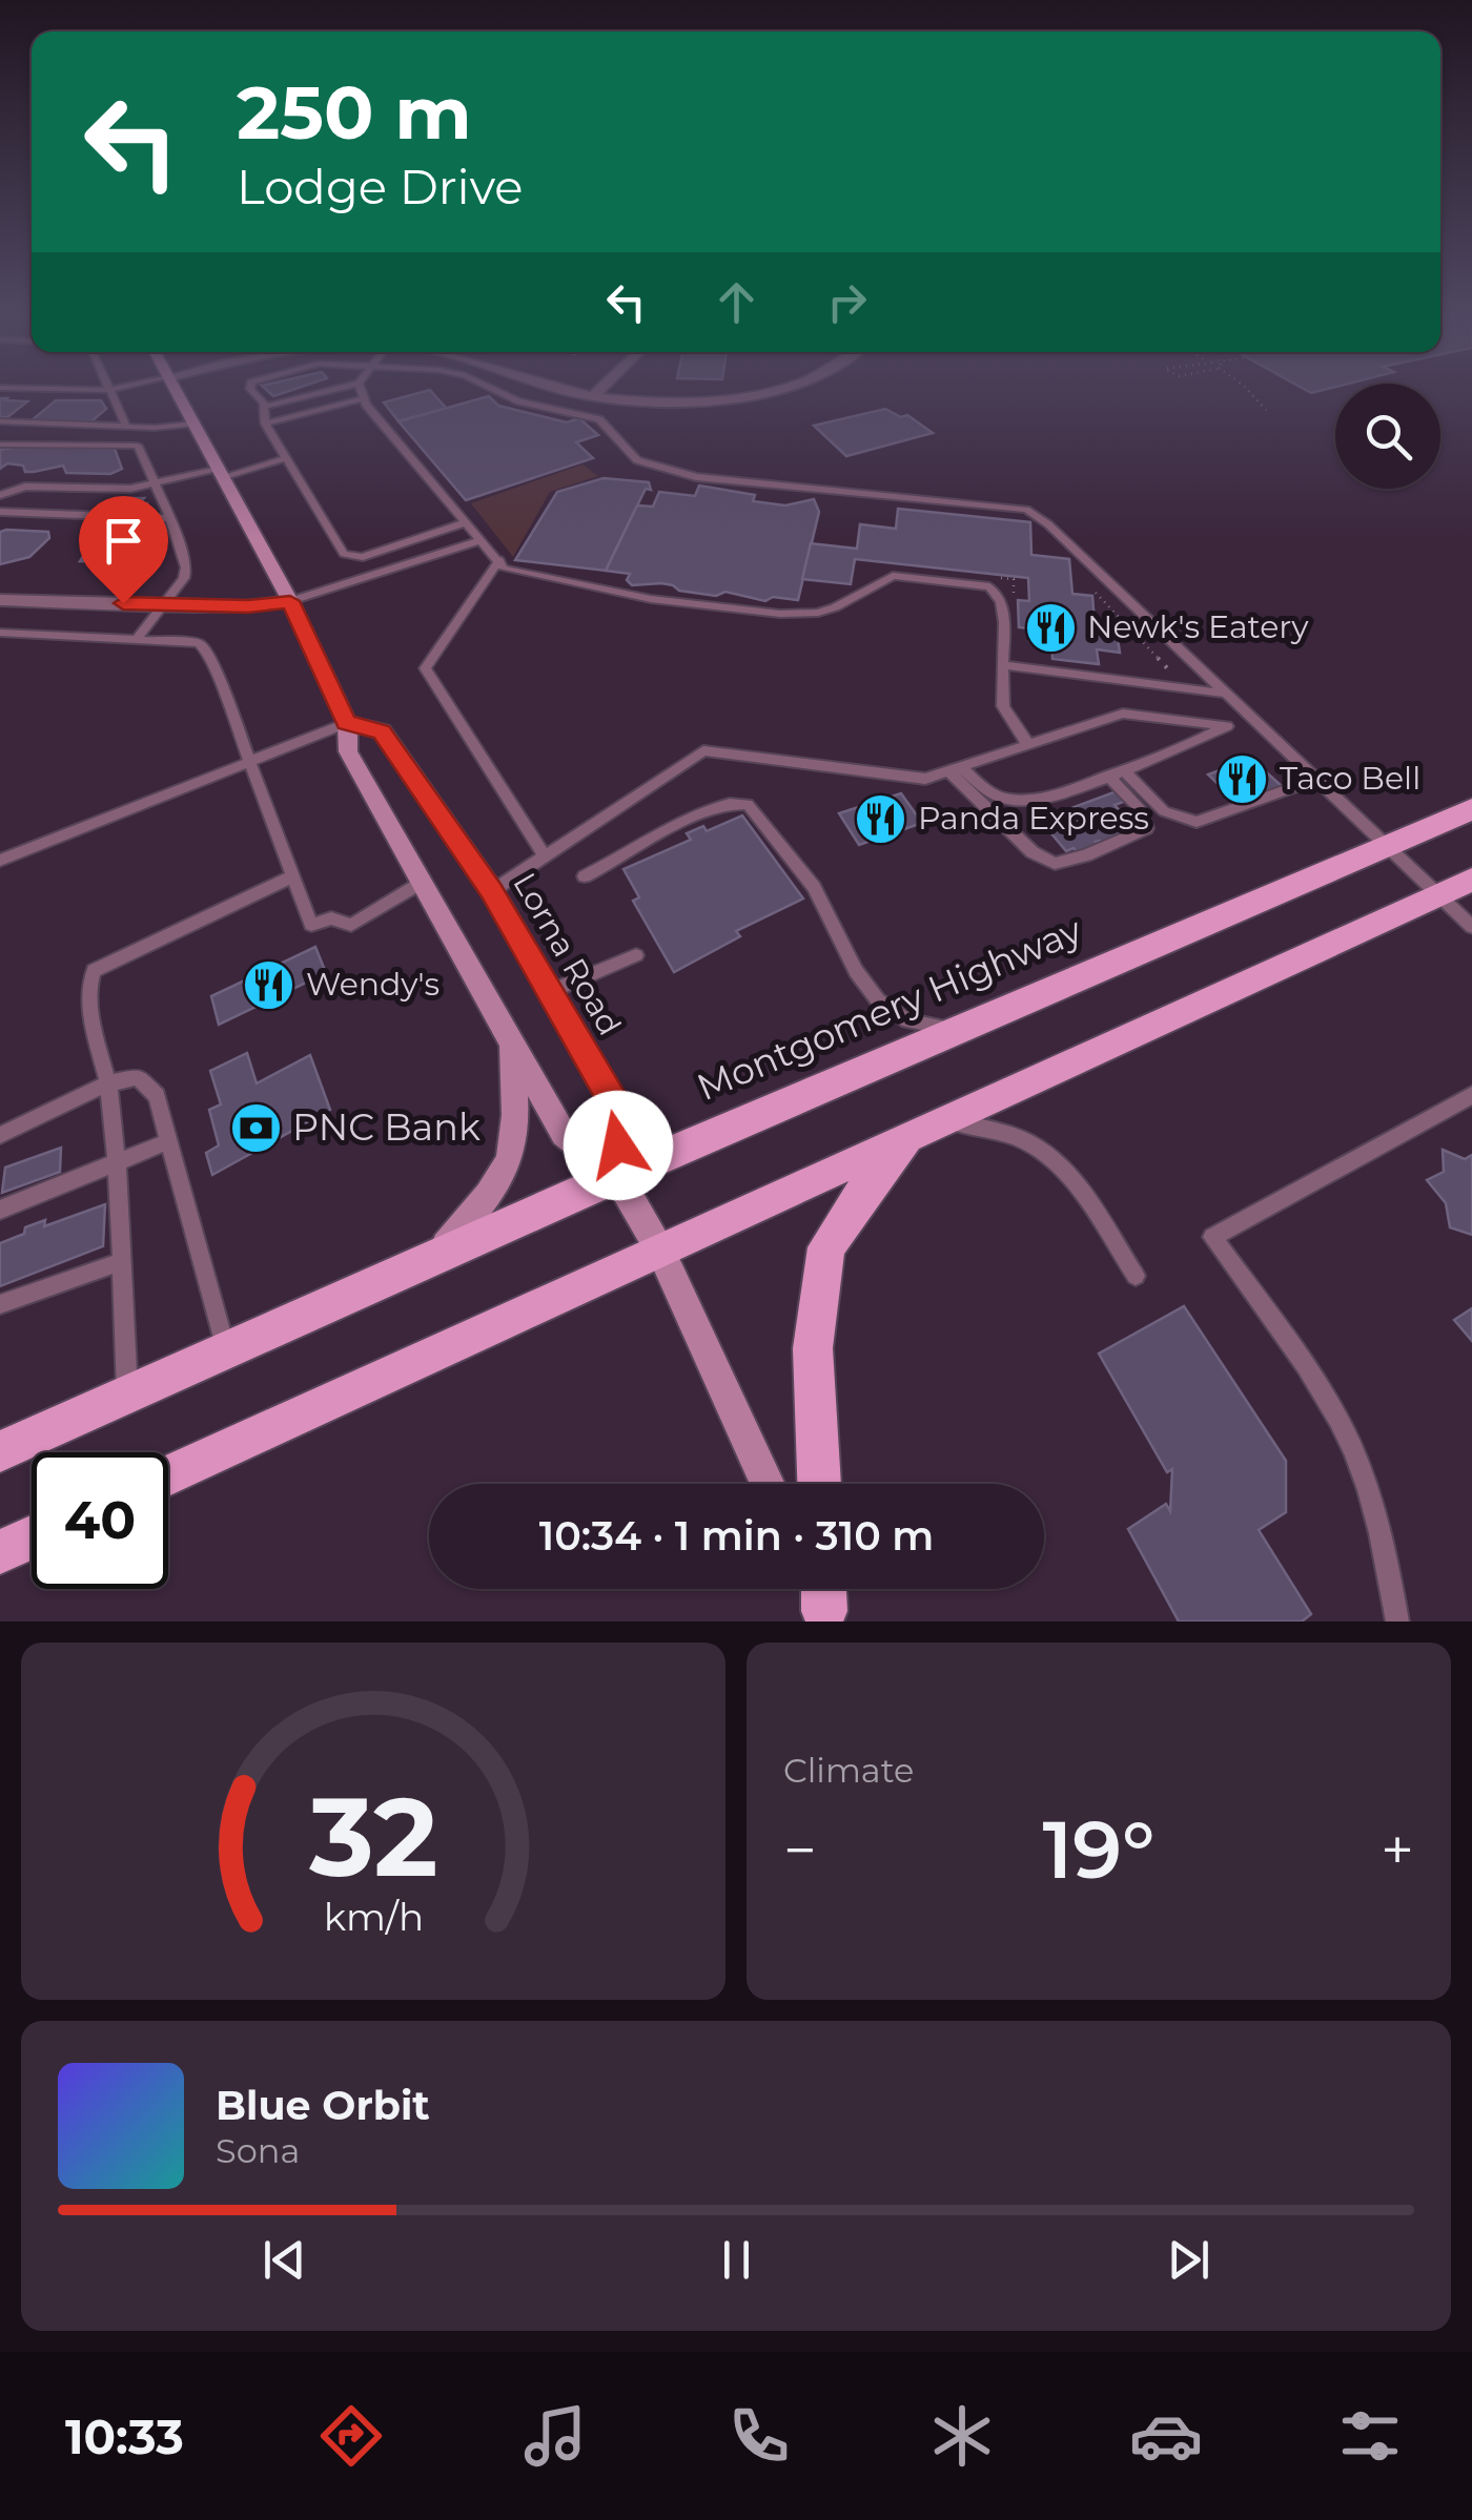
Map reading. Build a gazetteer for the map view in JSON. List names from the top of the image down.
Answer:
{
  "streets": {
    "main road": ["Montgomery Highway"],
    "street": ["Lorna Road"]
  },
  "crossings": [
    ["Lorna Road", "Montgomery Highway"]
  ],
  "places": {
    "restaurant": [
      "Newk's Eatery",
      "Taco Bell",
      "Panda Express",
      "Wendy's"
    ],
    "bank": ["PNC Bank"]
  },
  "page": {
    "turn": ["250 m", "Lodge Drive"],
    "limit": "40",
    "trip": "10:34 · 1 min · 310 m",
    "tile": "Climate",
    "heat": ["−", "19°", "+"],
    "song": ["Blue Orbit", "Sona"],
    "tabs": "10:33",
    "gauge": ["32", "km/h"]
  }
}
